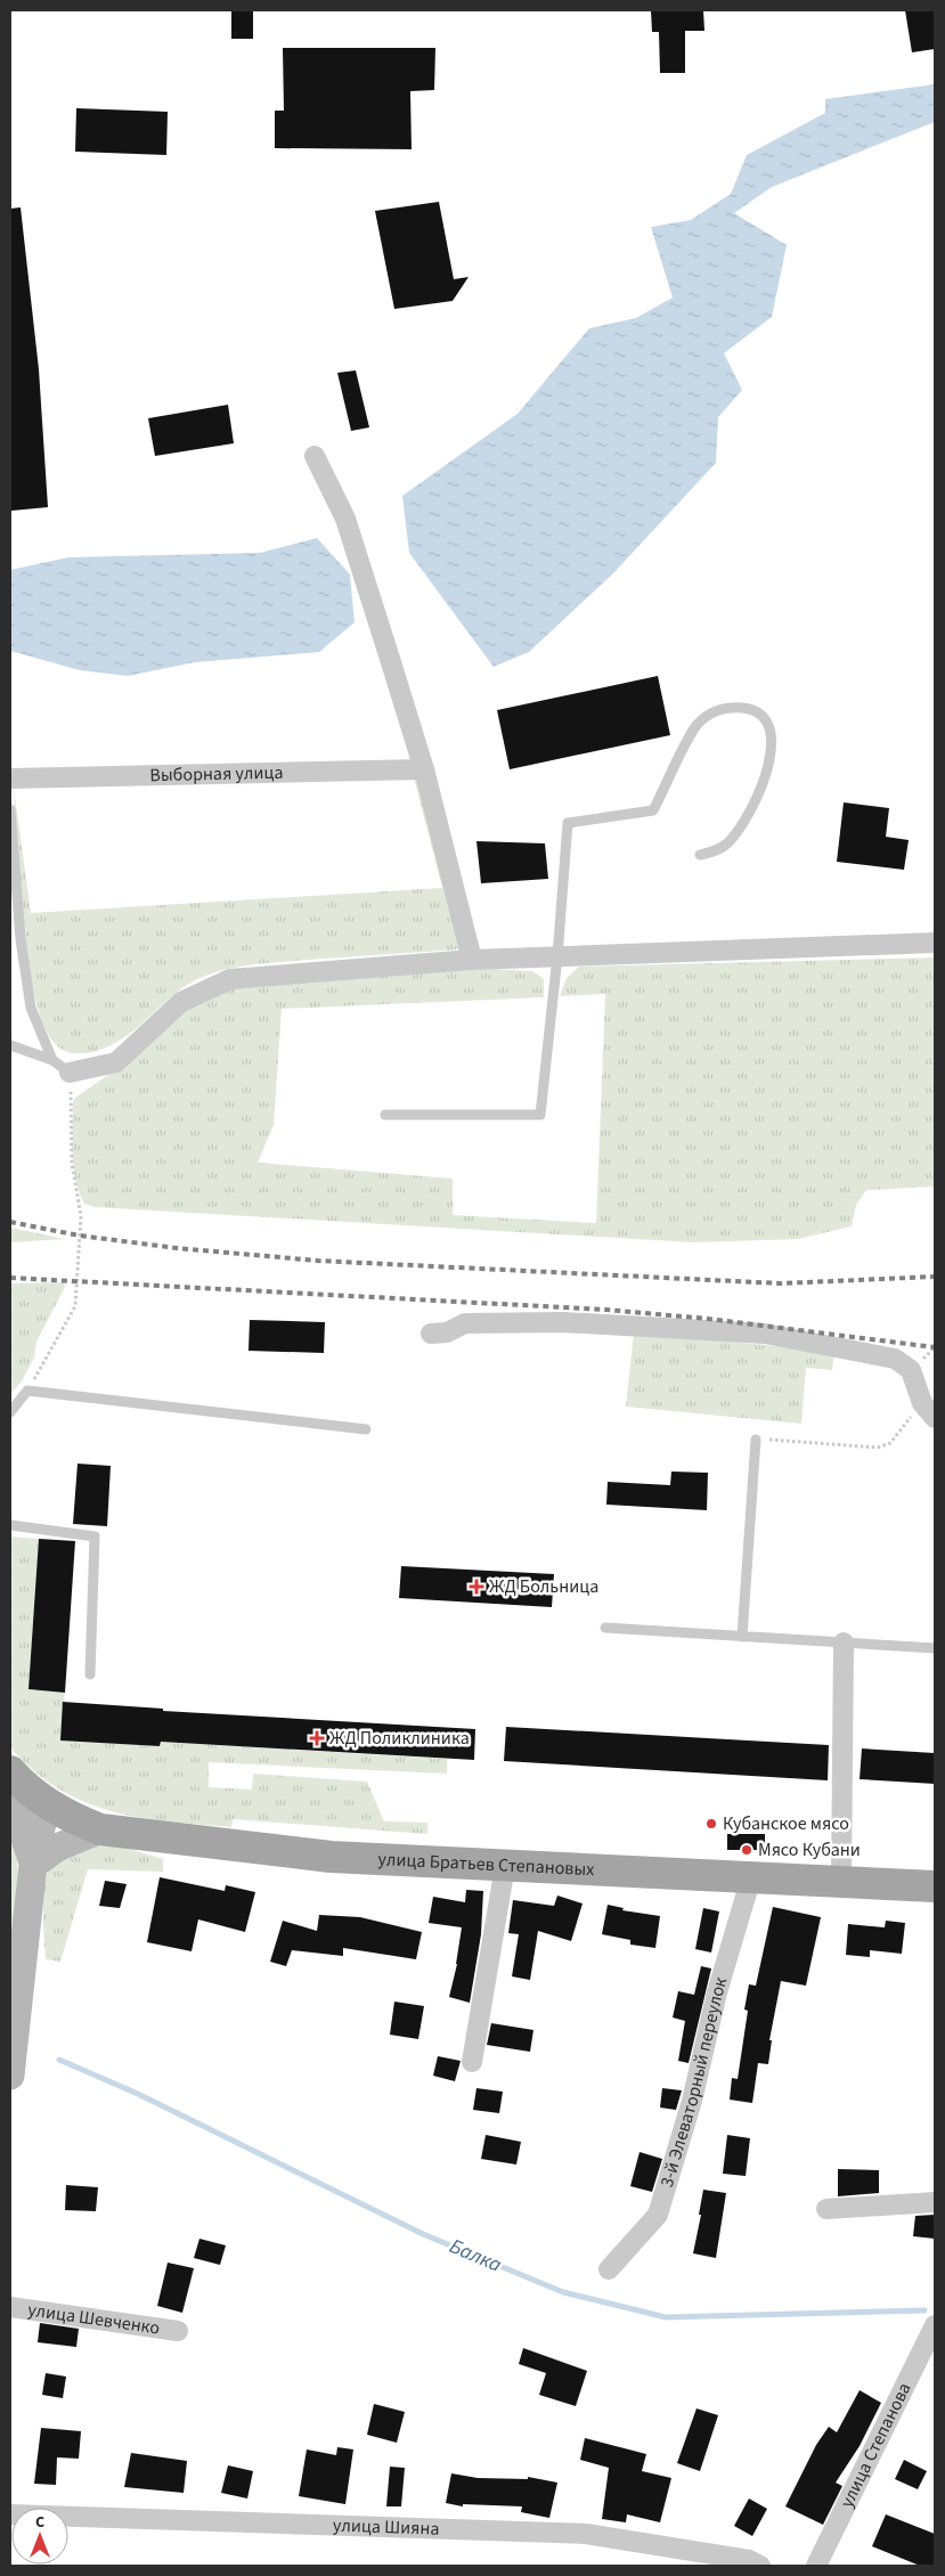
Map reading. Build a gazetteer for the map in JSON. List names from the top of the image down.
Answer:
{
  "streets": {
    "main road": ["улица Братьев Степановых"],
    "street": [
      "Выборная улица",
      "3-й Элеваторный переулок",
      "улица Шевченко",
      "улица Степанова",
      "улица Шияна"
    ]
  },
  "crossings": [
    ["улица Братьев Степановых", "3-й Элеваторный переулок"]
  ],
  "water": ["Балка"],
  "places": {
    "health": ["ЖД Больница", "ЖД Поликлиника"],
    "other": ["Кубанское мясо", "Мясо Кубани"]
  },
  "north": "top"
}
